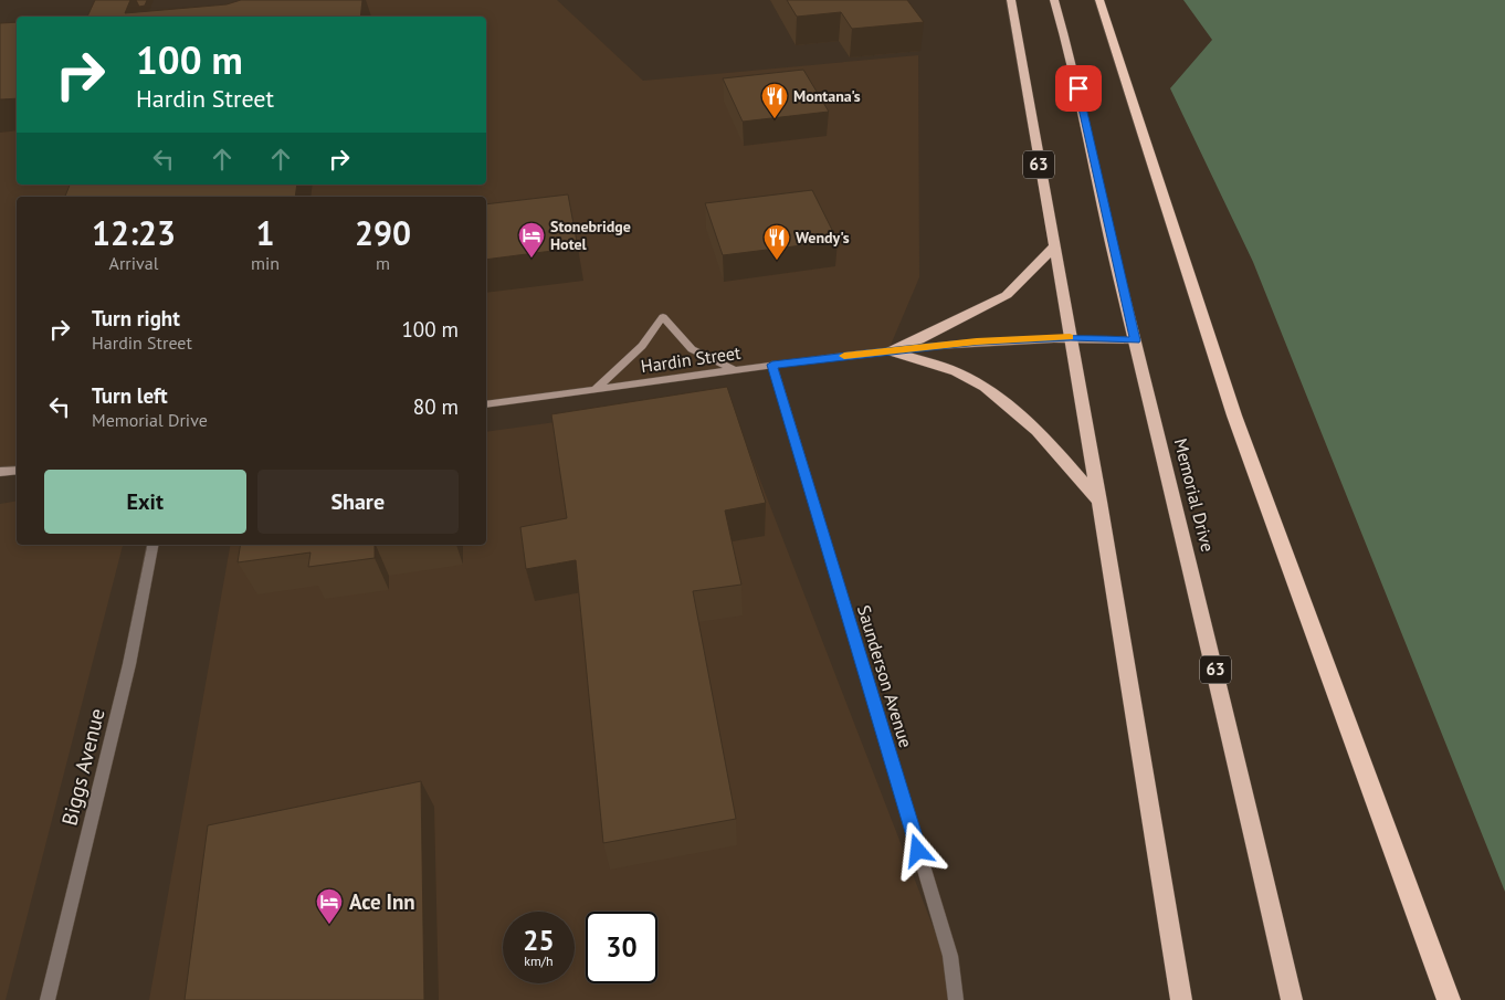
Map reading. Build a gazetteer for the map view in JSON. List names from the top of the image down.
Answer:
{
  "streets": {
    "highway": ["63", "Memorial Drive"],
    "main road": ["Hardin Street"],
    "street": ["Saunderson Avenue", "Biggs Avenue"]
  },
  "crossings": [
    ["63", "Hardin Street"],
    ["Hardin Street", "Memorial Drive"],
    ["Hardin Street", "Saunderson Avenue"]
  ],
  "places": {
    "restaurant": ["Montana's", "Wendy's"],
    "hotel": ["Stonebridge Hotel", "Ace Inn"]
  },
  "page": {
    "turn": ["100 m", "Hardin Street"],
    "eta": [
      "12:23",
      "Arrival",
      "1",
      "min",
      "290",
      "m"
    ],
    "list": [
      {
        "name": "Turn right",
        "note": "Hardin Street",
        "value": "100 m"
      },
      {
        "name": "Turn left",
        "note": "Memorial Drive",
        "value": "80 m"
      }
    ],
    "buttons": ["Exit", "Share"],
    "speed": "25 km/h",
    "limit": "30"
  }
}
